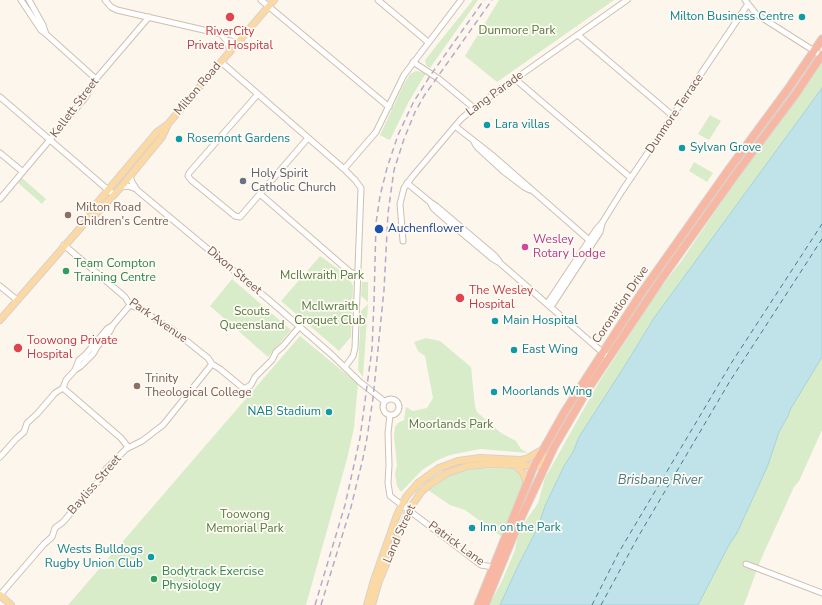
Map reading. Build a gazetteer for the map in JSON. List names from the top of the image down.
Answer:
{
  "streets": {
    "highway": ["Coronation Drive"],
    "main road": ["Milton Road", "Land Street"],
    "street": [
      "Lang Parade",
      "Kellett Street",
      "Dunmore Terrace",
      "Dixon Street",
      "Park Avenue",
      "Bayliss Street",
      "Patrick Lane"
    ]
  },
  "crossings": [
    ["Milton Road", "Dixon Street"],
    ["Milton Road", "Park Avenue"],
    ["Dixon Street", "Park Avenue"],
    ["Dixon Street", "Patrick Lane"],
    ["Coronation Drive", "Land Street"],
    ["Coronation Drive", "Patrick Lane"],
    ["Park Avenue", "Bayliss Street"],
    ["Land Street", "Patrick Lane"]
  ],
  "water": ["Brisbane River"],
  "parks": [
    "Dunmore Park",
    "McIlwraith Park",
    "McIlwraith Croquet Club",
    "Scouts Queensland",
    "Moorlands Park",
    "Toowong Memorial Park"
  ],
  "places": [
    "RiverCity Private Hospital",
    "Milton Business Centre",
    "Lara villas",
    "Rosemont Gardens",
    "Sylvan Grove",
    "Holy Spirit Catholic Church",
    "Milton Road Children's Centre",
    "Auchenflower",
    "Wesley Rotary Lodge",
    "Team Compton Training Centre",
    "The Wesley Hospital",
    "Main Hospital",
    "Toowong Private Hospital",
    "East Wing",
    "Trinity Theological College",
    "Moorlands Wing",
    "NAB Stadium",
    "Inn on the Park",
    "Wests Bulldogs Rugby Union Club",
    "Bodytrack Exercise Physiology"
  ]
}
